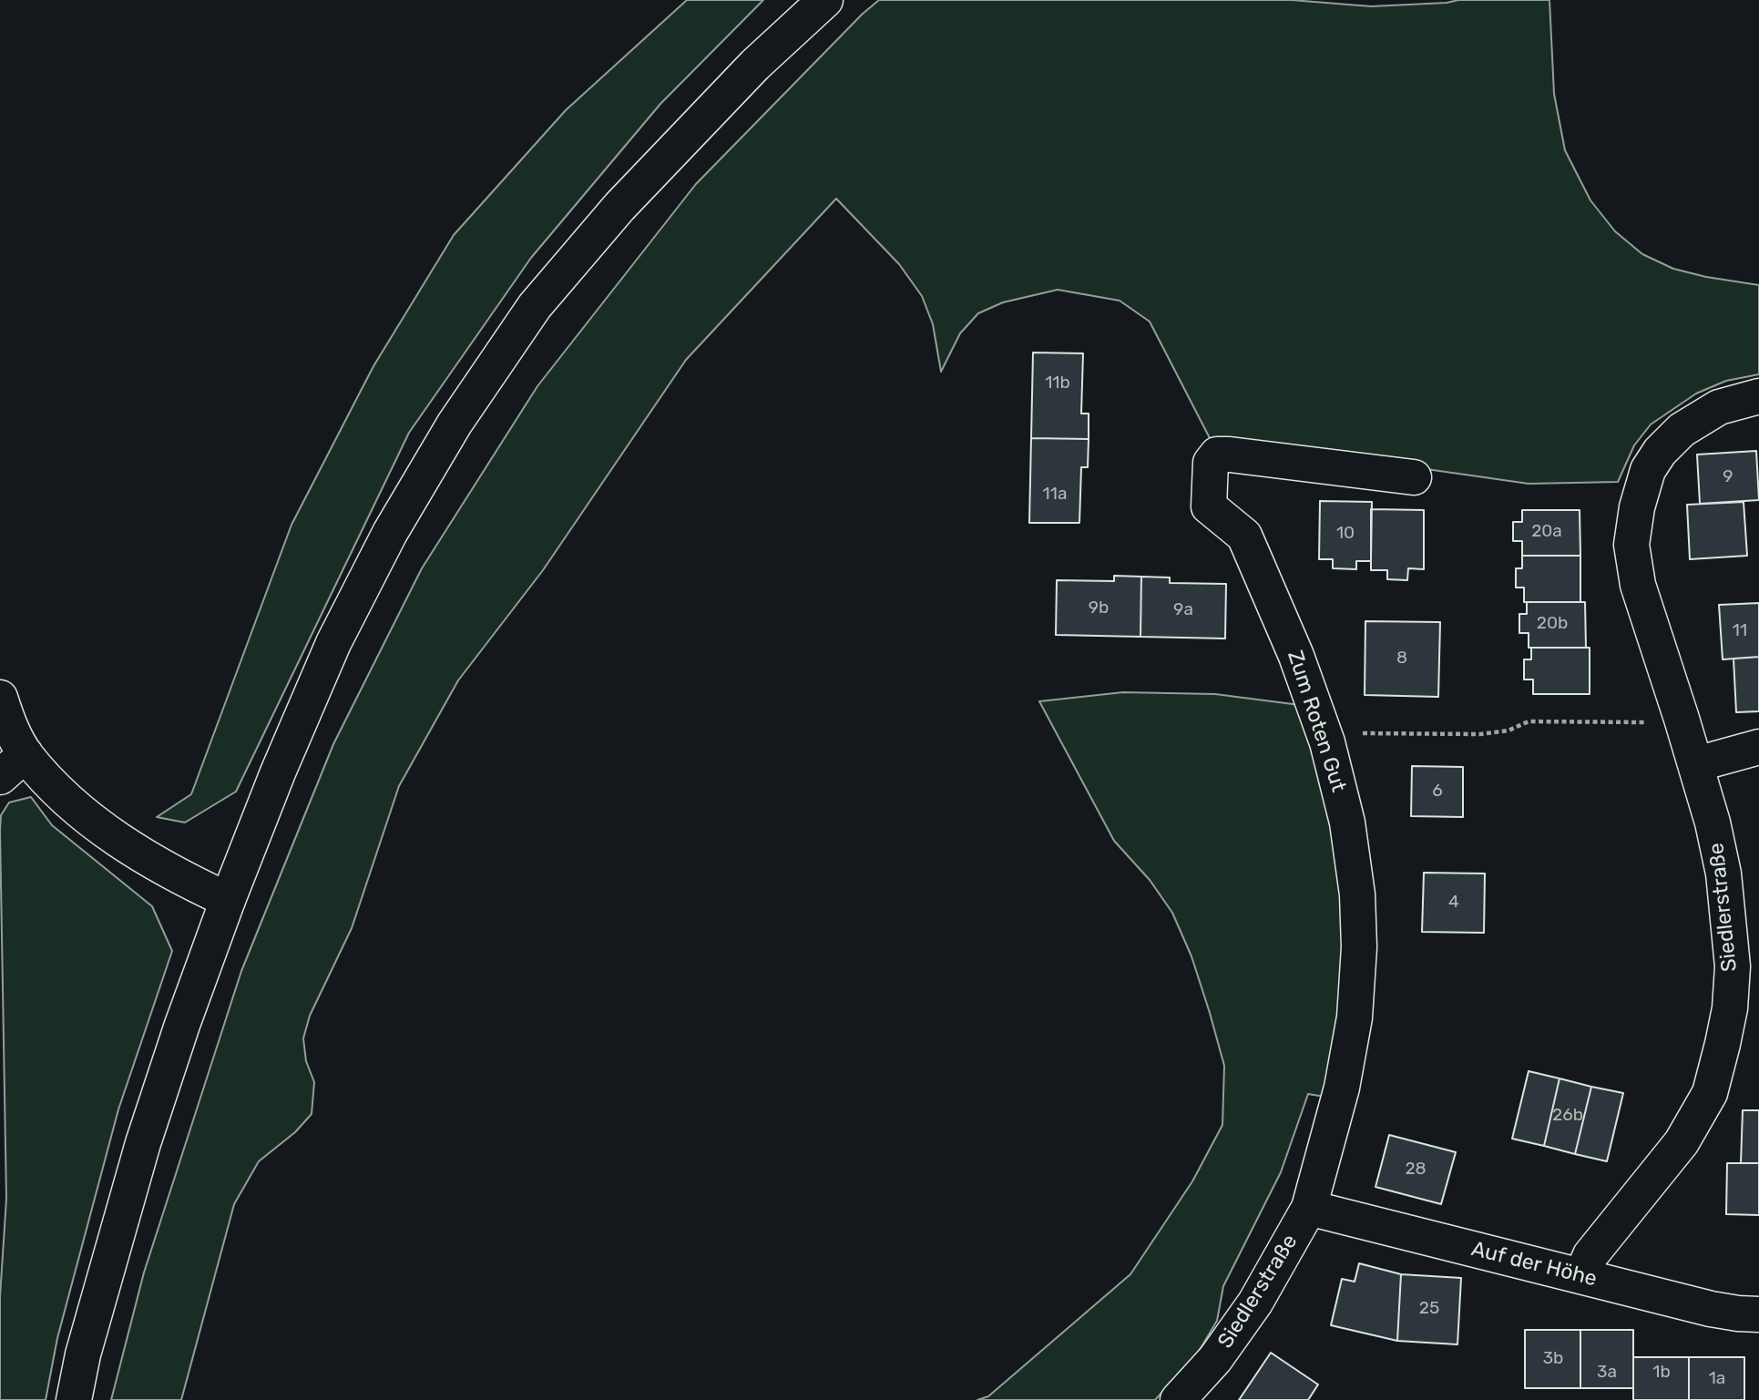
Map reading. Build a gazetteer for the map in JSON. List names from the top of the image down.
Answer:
{
  "streets": {
    "street": ["Zum Roten Gut", "Siedlerstraße", "Auf der Höhe"]
  },
  "crossings": [
    ["Zum Roten Gut", "Siedlerstraße"],
    ["Zum Roten Gut", "Auf der Höhe"],
    ["Siedlerstraße", "Auf der Höhe"]
  ],
  "house_numbers": [
    "11b",
    "9",
    "11a",
    "20a",
    "10",
    "9b",
    "9a",
    "20b",
    "11",
    "8",
    "6",
    "4",
    "26b",
    "28",
    "25",
    "3b",
    "3a",
    "1b",
    "1a"
  ]
}
